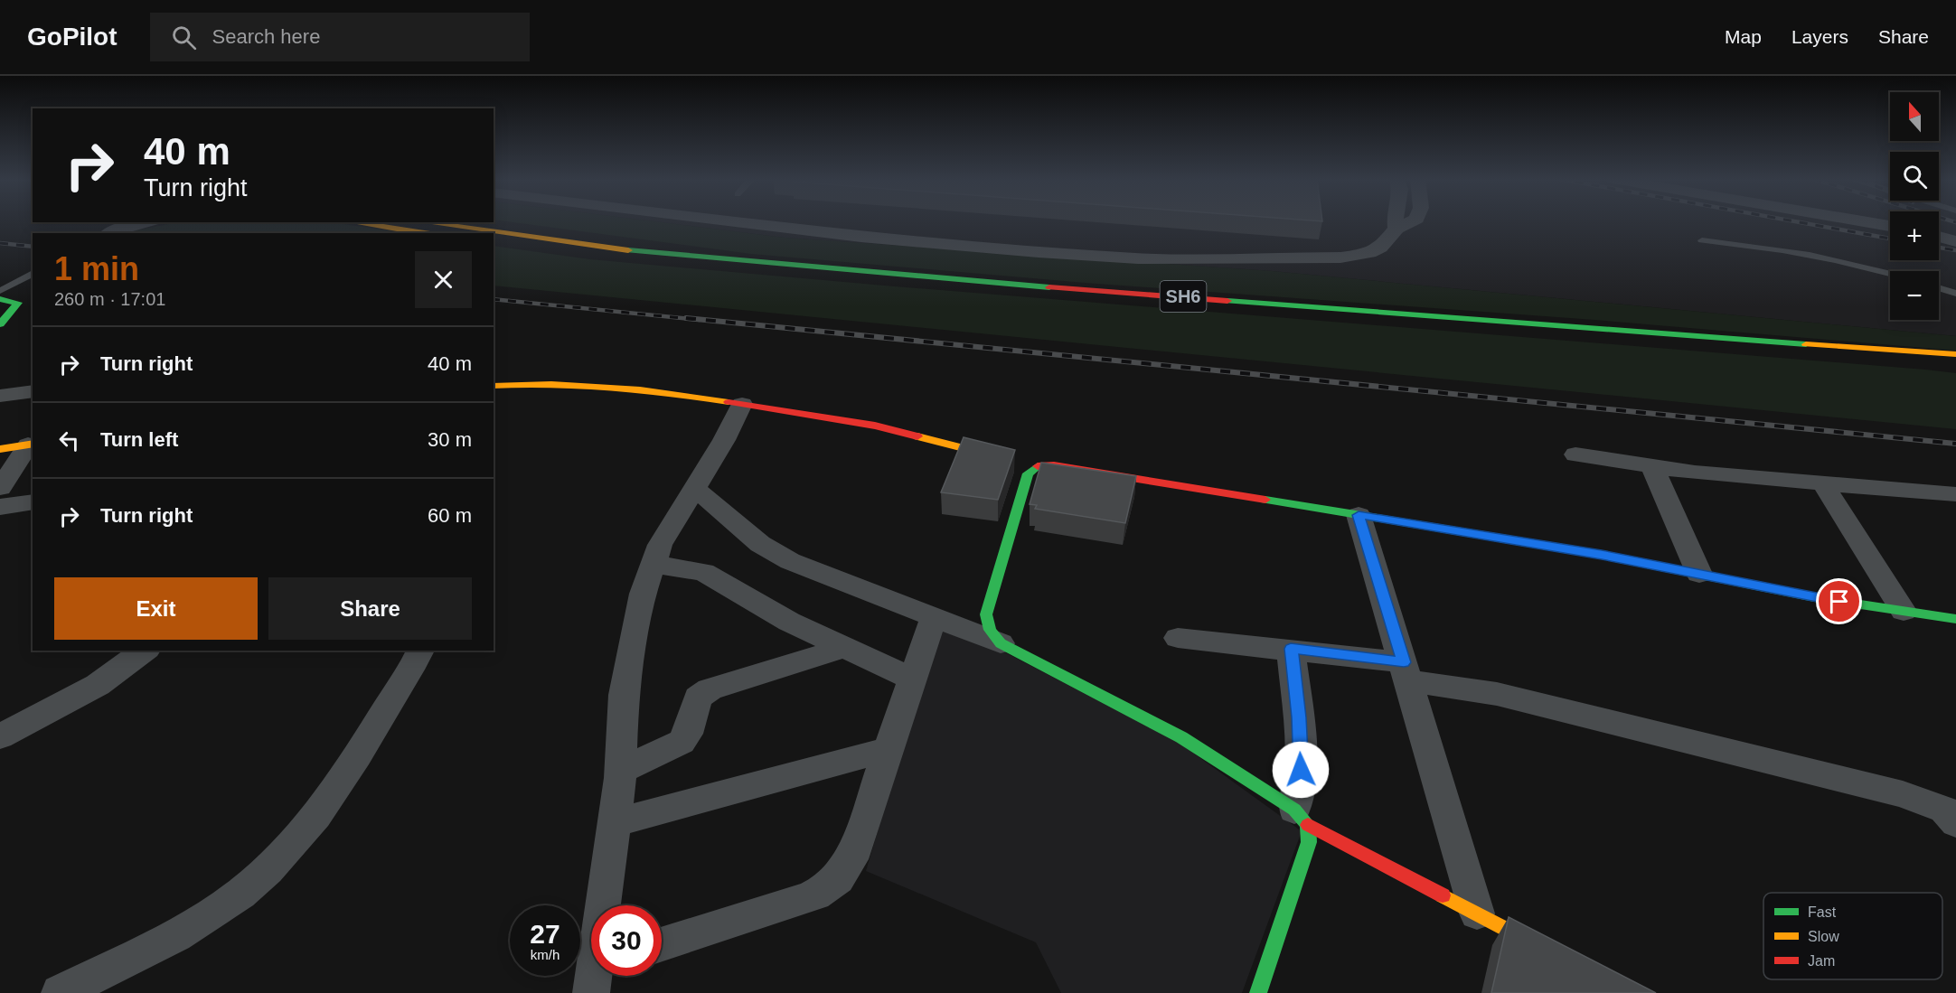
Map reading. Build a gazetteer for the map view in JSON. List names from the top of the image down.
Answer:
{
  "streets": {
    "main road": ["SH6"]
  },
  "legend": ["Fast", "Slow", "Jam"],
  "north": "top",
  "page": {
    "header": "GoPilot",
    "search": "Search here",
    "nav": ["Map", "Layers", "Share"],
    "map_buttons": ["+", "−"],
    "turn": ["40 m", "Turn right"],
    "heading": ["1 min", "260 m · 17:01"],
    "list": [
      {
        "name": "Turn right",
        "value": "40 m"
      },
      {
        "name": "Turn left",
        "value": "30 m"
      },
      {
        "name": "Turn right",
        "value": "60 m"
      }
    ],
    "buttons": ["Exit", "Share"],
    "speed": "27 km/h",
    "limit": "30"
  }
}
